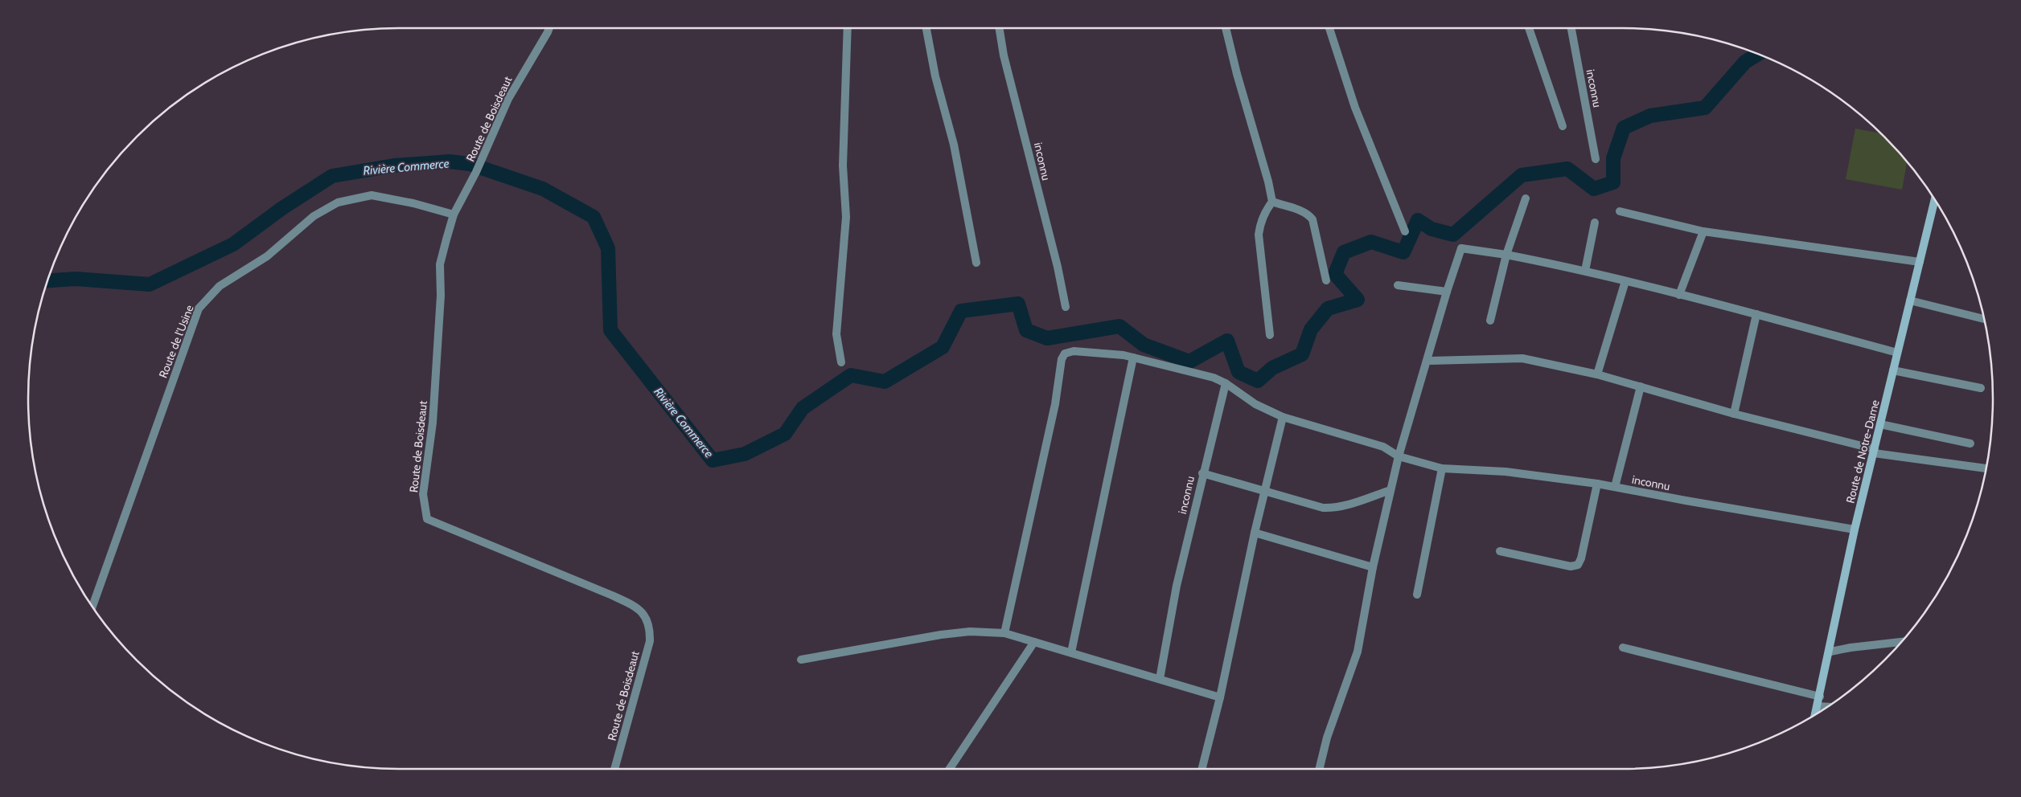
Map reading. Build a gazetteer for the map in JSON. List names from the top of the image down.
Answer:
{
  "streets": {
    "street": [
      "inconnu",
      "Route de Boisdeaut",
      "Route de l'Usine",
      "Route de Notre-Dame"
    ]
  },
  "crossings": [
    ["inconnu", "Route de Notre-Dame"],
    ["Route de Boisdeaut", "Route de l'Usine"]
  ],
  "water": ["Rivière Commerce"]
}
